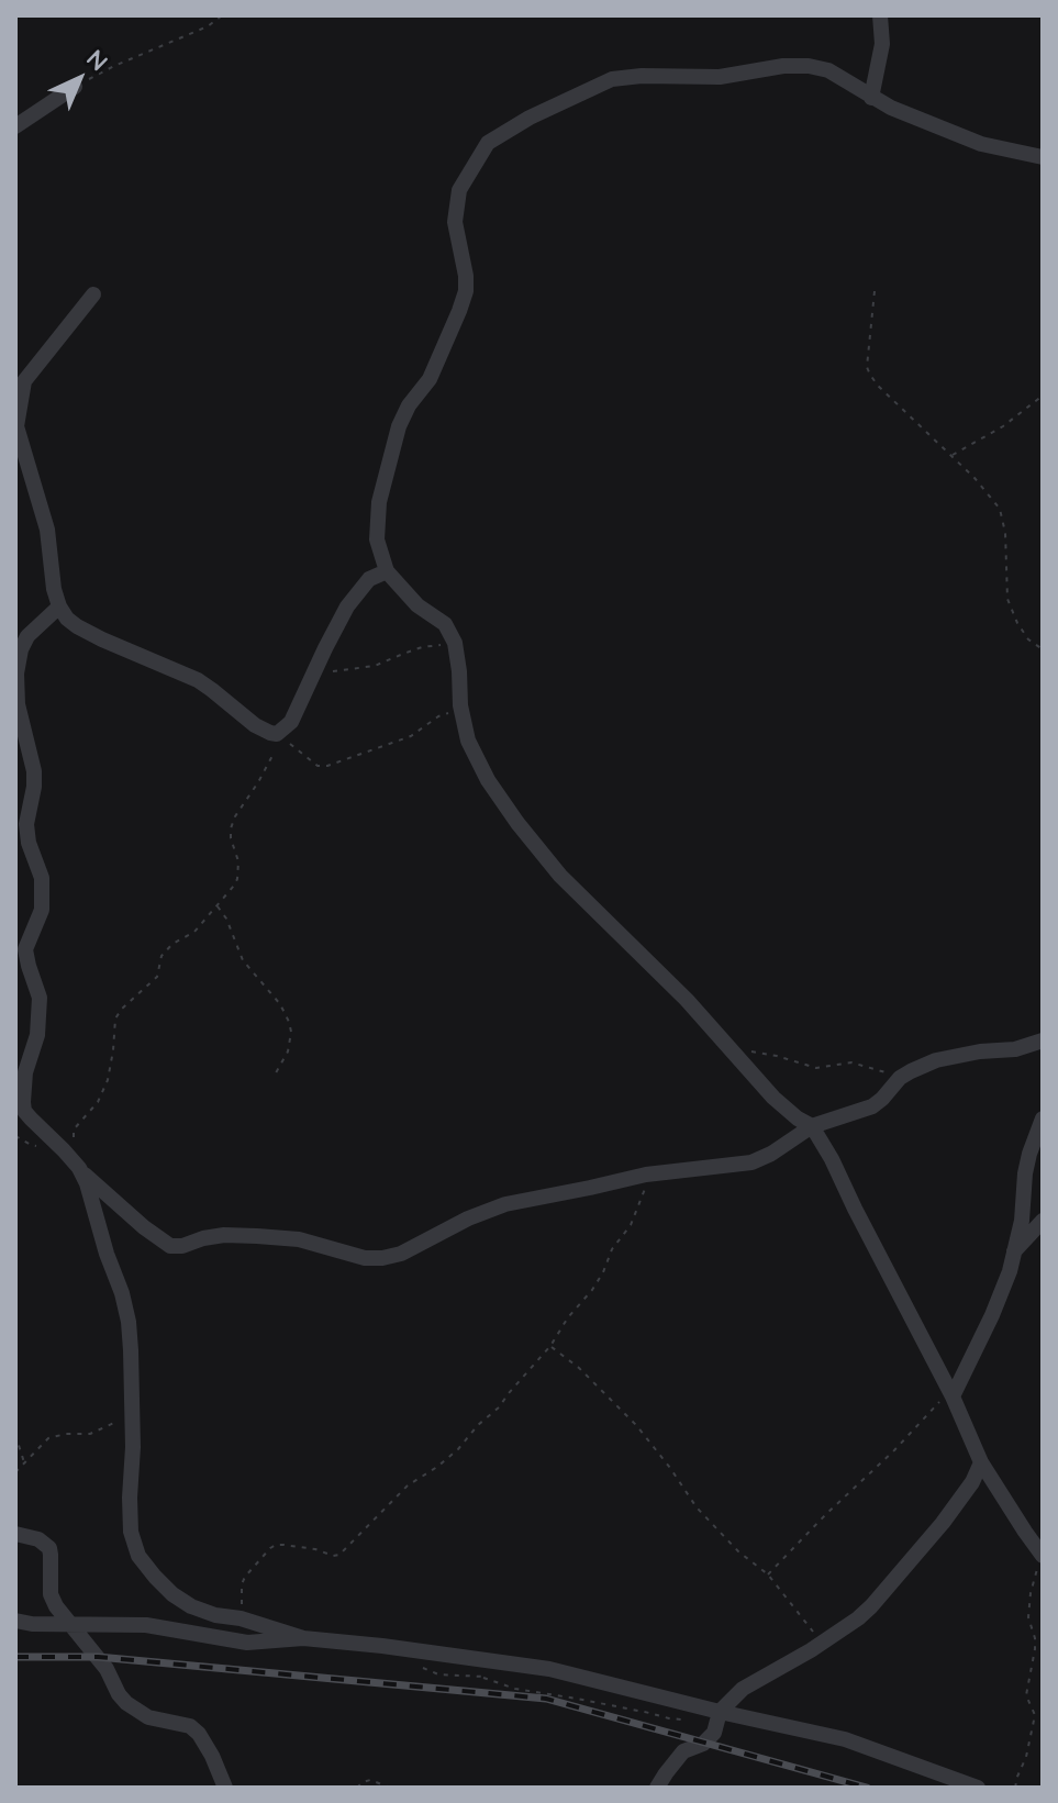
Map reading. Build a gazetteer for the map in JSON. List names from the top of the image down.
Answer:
{
  "north": "top right"
}
